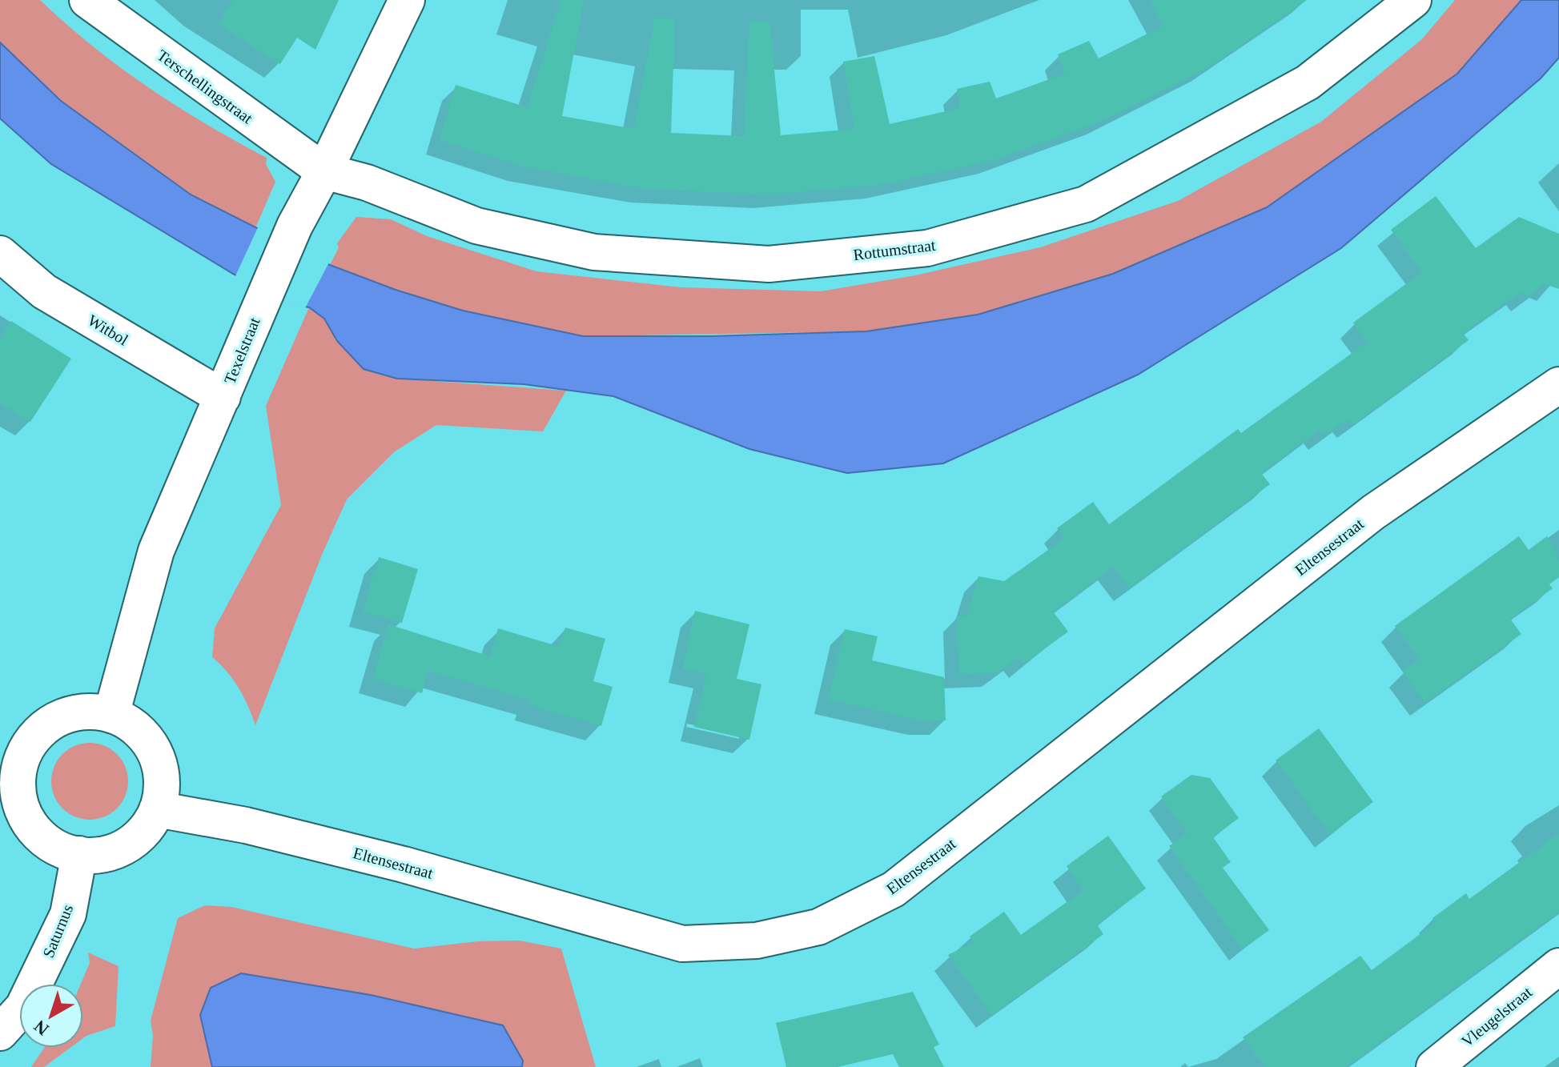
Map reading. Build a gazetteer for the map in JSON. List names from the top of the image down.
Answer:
{
  "streets": {
    "street": [
      "Terschellingstraat",
      "Rottumstraat",
      "Witbol",
      "Texelstraat",
      "Eltensestraat",
      "Saturnus",
      "Vleugelstraat"
    ]
  },
  "crossings": [
    ["Terschellingstraat", "Rottumstraat"],
    ["Terschellingstraat", "Texelstraat"],
    ["Rottumstraat", "Texelstraat"],
    ["Witbol", "Texelstraat"],
    ["Texelstraat", "Eltensestraat"],
    ["Texelstraat", "Saturnus"],
    ["Eltensestraat", "Saturnus"]
  ],
  "north": "bottom left"
}
